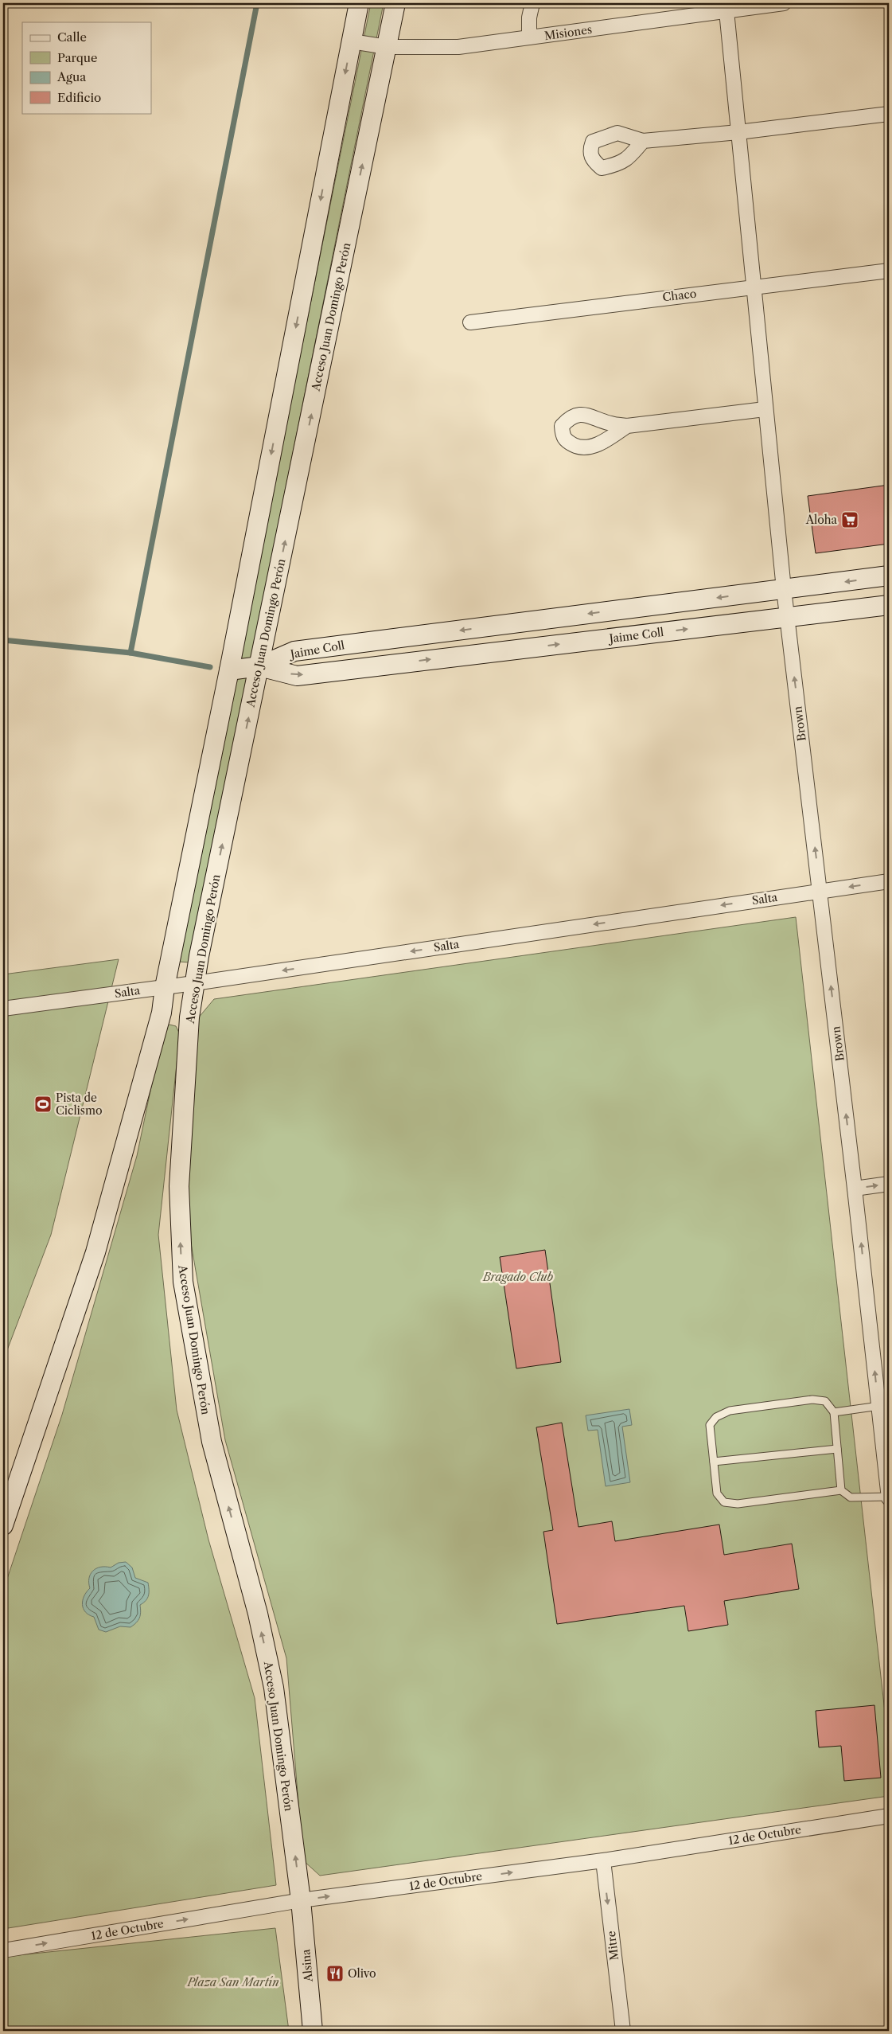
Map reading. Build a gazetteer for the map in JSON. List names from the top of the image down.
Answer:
{
  "streets": {
    "main road": ["Acceso Juan Domingo Perón", "Jaime Coll", "Alsina"],
    "street": [
      "Misiones",
      "Chaco",
      "Brown",
      "Salta",
      "12 de Octubre",
      "Mitre"
    ]
  },
  "crossings": [
    ["Misiones", "Acceso Juan Domingo Perón"],
    ["Misiones", "Brown"],
    ["Chaco", "Brown"],
    ["Acceso Juan Domingo Perón", "Jaime Coll"],
    ["Acceso Juan Domingo Perón", "Salta"],
    ["Acceso Juan Domingo Perón", "12 de Octubre"],
    ["Acceso Juan Domingo Perón", "Alsina"],
    ["Jaime Coll", "Brown"],
    ["Brown", "Salta"],
    ["12 de Octubre", "Mitre"],
    ["12 de Octubre", "Alsina"]
  ],
  "one_way": [
    "Brown",
    "Salta",
    "12 de Octubre",
    "Mitre"
  ],
  "parks": ["Bragado Club", "Plaza San Martín"],
  "places": {
    "supermarket": ["Aloha"],
    "sports": ["Pista de Ciclismo"],
    "restaurant": ["Olivo"]
  },
  "legend": [
    "Calle",
    "Parque",
    "Agua",
    "Edificio"
  ]
}
